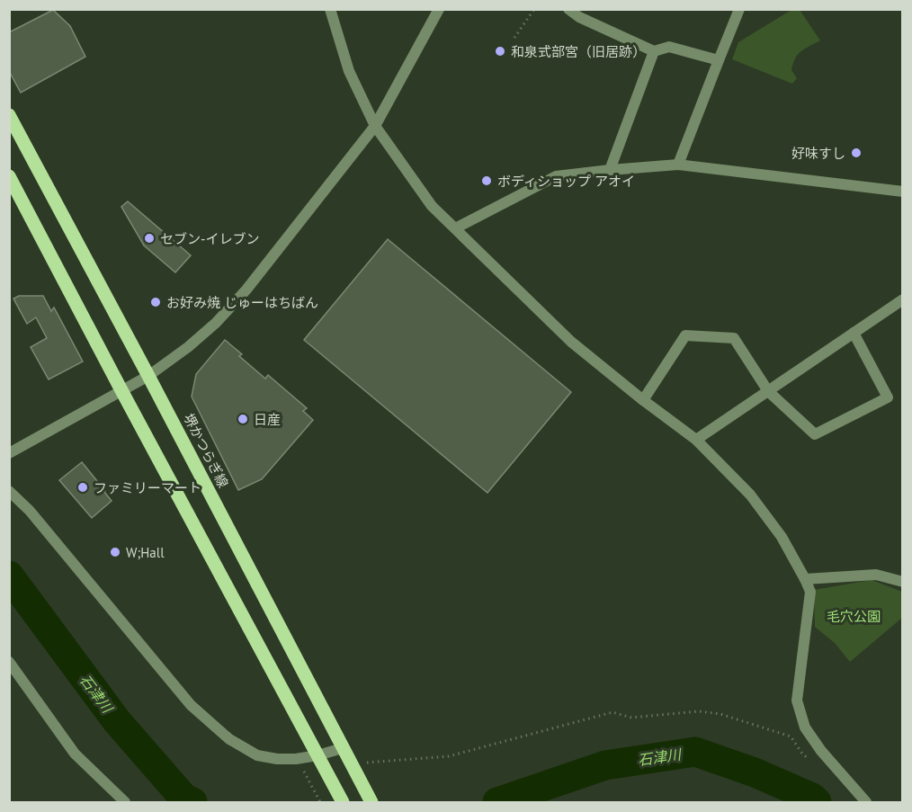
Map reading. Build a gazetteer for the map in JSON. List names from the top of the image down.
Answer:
{
  "streets": {
    "main road": ["堺かつらぎ線"]
  },
  "water": ["石津川"],
  "parks": ["毛穴公園"],
  "places": [
    "和泉式部宮（旧居跡）",
    "好味すし",
    "ボディショップ アオイ",
    "セブン-イレブン",
    "お好み焼 じゅーはちばん",
    "日産",
    "ファミリーマート",
    "W;Hall"
  ]
}
